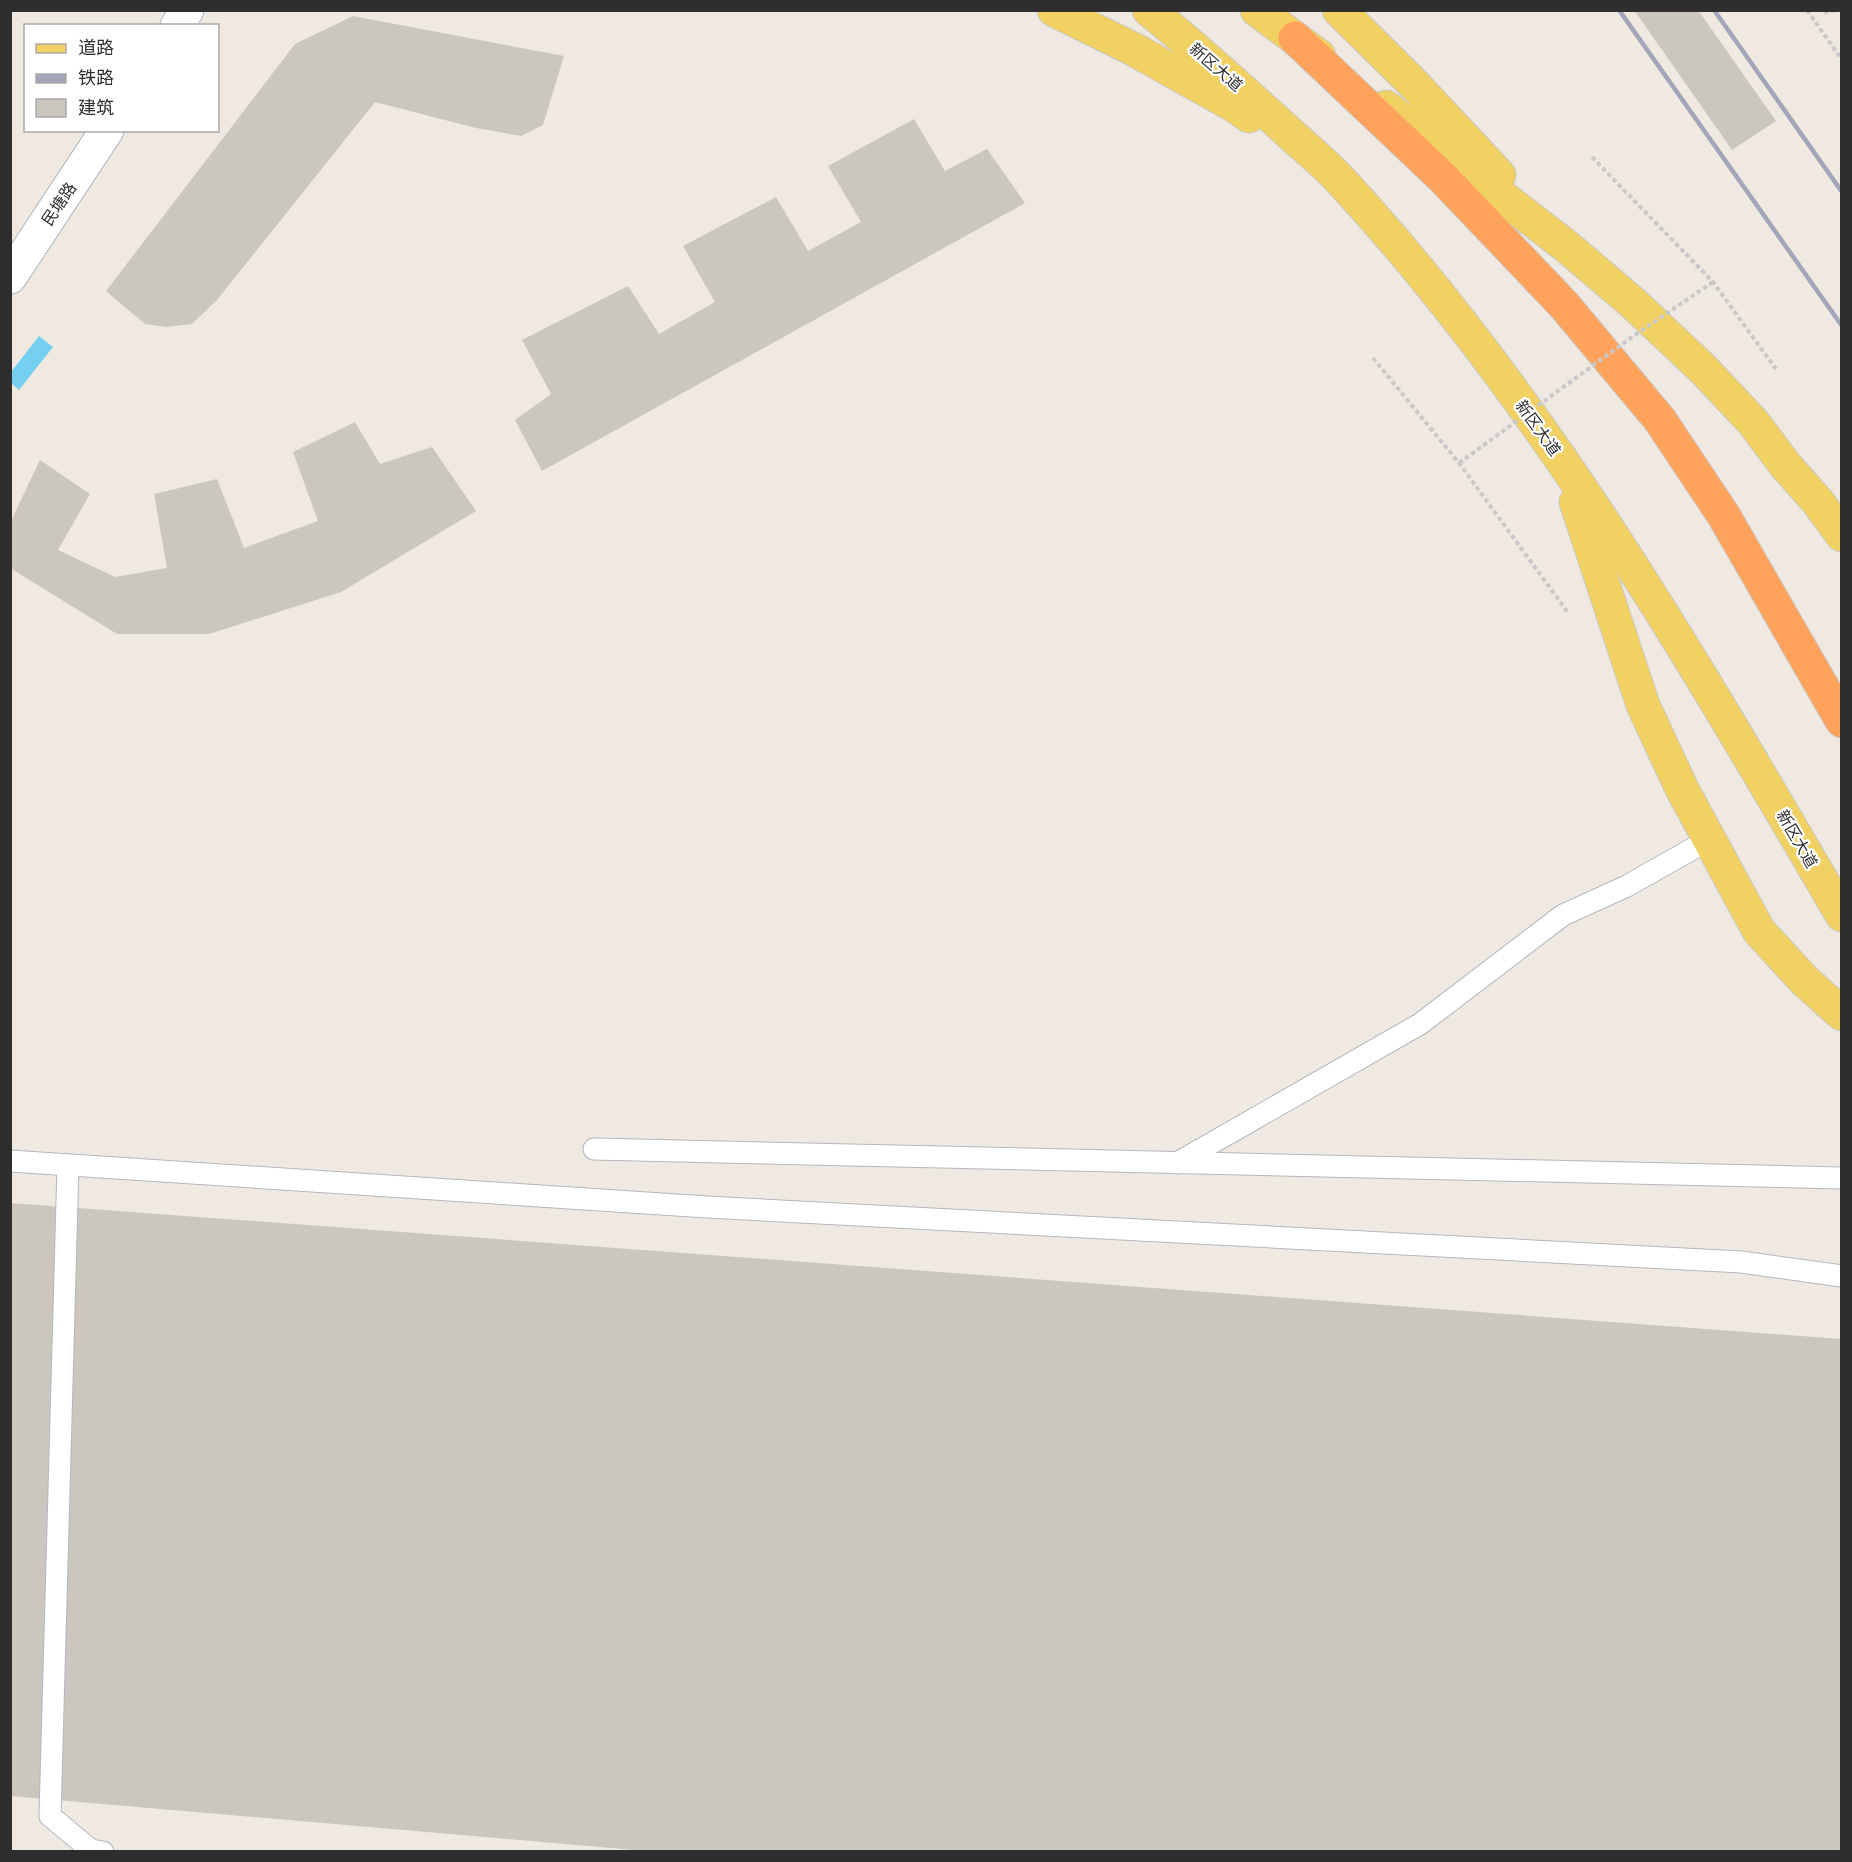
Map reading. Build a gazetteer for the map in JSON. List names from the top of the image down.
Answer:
{
  "streets": {
    "main road": ["新区大道", "民塘路"]
  },
  "legend": ["道路", "铁路", "建筑"]
}
